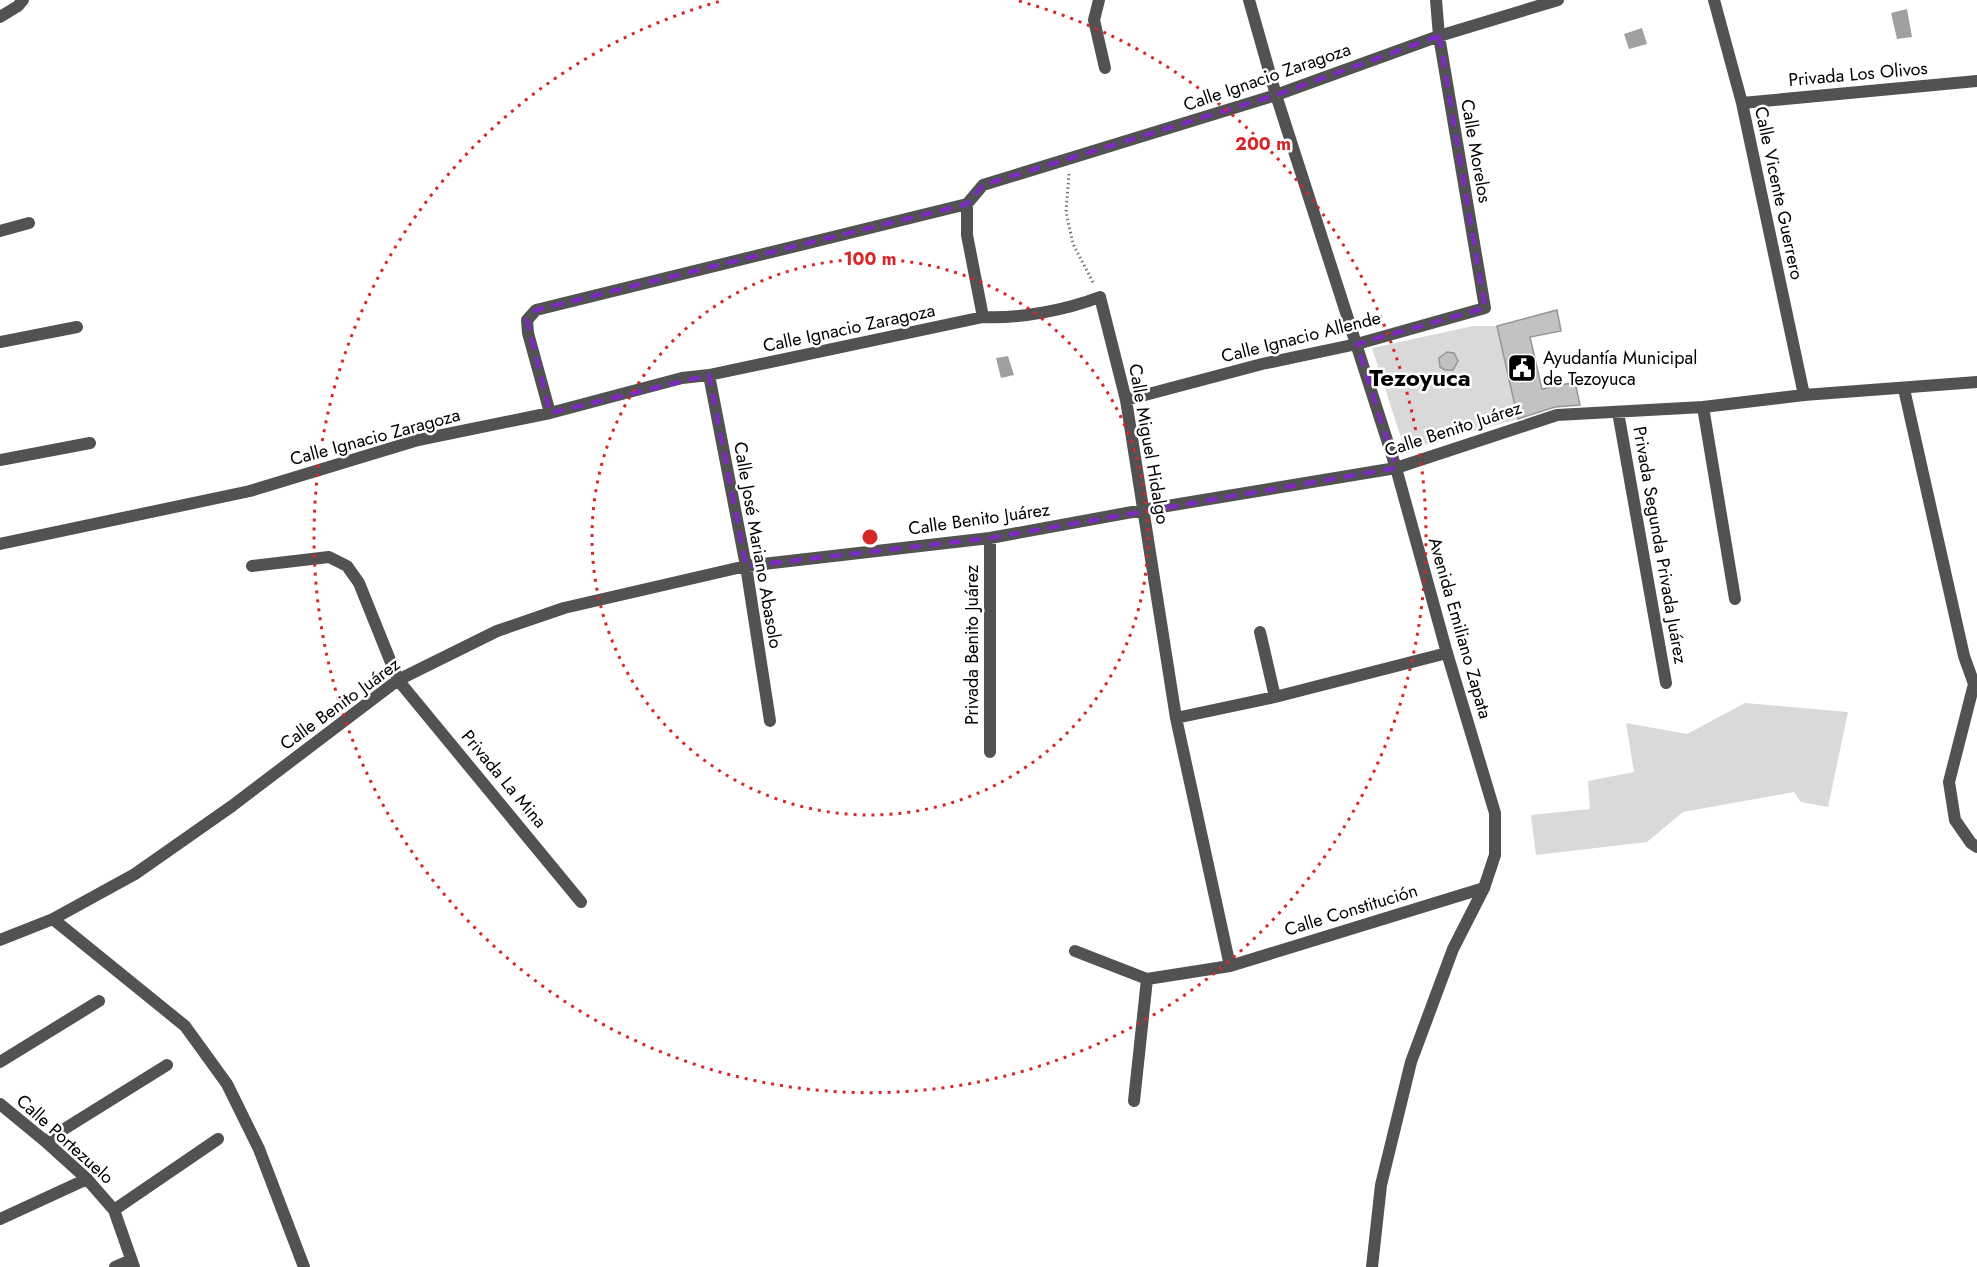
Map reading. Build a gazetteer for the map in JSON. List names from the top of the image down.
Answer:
{
  "streets": {
    "street": [
      "Privada Los Olivos",
      "Calle Ignacio Zaragoza",
      "Calle Morelos",
      "Calle Vicente Guerrero",
      "Calle Ignacio Allende",
      "Calle Benito Juárez",
      "Calle Miguel Hidalgo",
      "Calle José Mariano Abasolo",
      "Privada Segunda Privada Juárez",
      "Avenida Emiliano Zapata",
      "Privada Benito Juárez",
      "Privada La Mina",
      "Calle Constitución",
      "Calle Portezuelo"
    ]
  },
  "crossings": [
    ["Privada Los Olivos", "Calle Vicente Guerrero"],
    ["Calle Ignacio Zaragoza", "Calle Morelos"],
    ["Calle Ignacio Zaragoza", "Calle José Mariano Abasolo"],
    ["Calle Ignacio Zaragoza", "Avenida Emiliano Zapata"],
    ["Calle Morelos", "Calle Ignacio Allende"],
    ["Calle Vicente Guerrero", "Calle Benito Juárez"],
    ["Calle Ignacio Allende", "Calle Miguel Hidalgo"],
    ["Calle Ignacio Allende", "Avenida Emiliano Zapata"],
    ["Calle Benito Juárez", "Calle Miguel Hidalgo"],
    ["Calle Benito Juárez", "Calle José Mariano Abasolo"],
    ["Calle Benito Juárez", "Privada Segunda Privada Juárez"],
    ["Calle Benito Juárez", "Avenida Emiliano Zapata"],
    ["Calle Benito Juárez", "Privada Benito Juárez"],
    ["Calle Benito Juárez", "Privada La Mina"],
    ["Calle Miguel Hidalgo", "Calle Constitución"],
    ["Avenida Emiliano Zapata", "Calle Constitución"]
  ],
  "districts": ["Tezoyuca"],
  "places": {
    "public building": ["Ayudantía Municipal de Tezoyuca"]
  },
  "rings": ["200 m", "100 m"]
}
